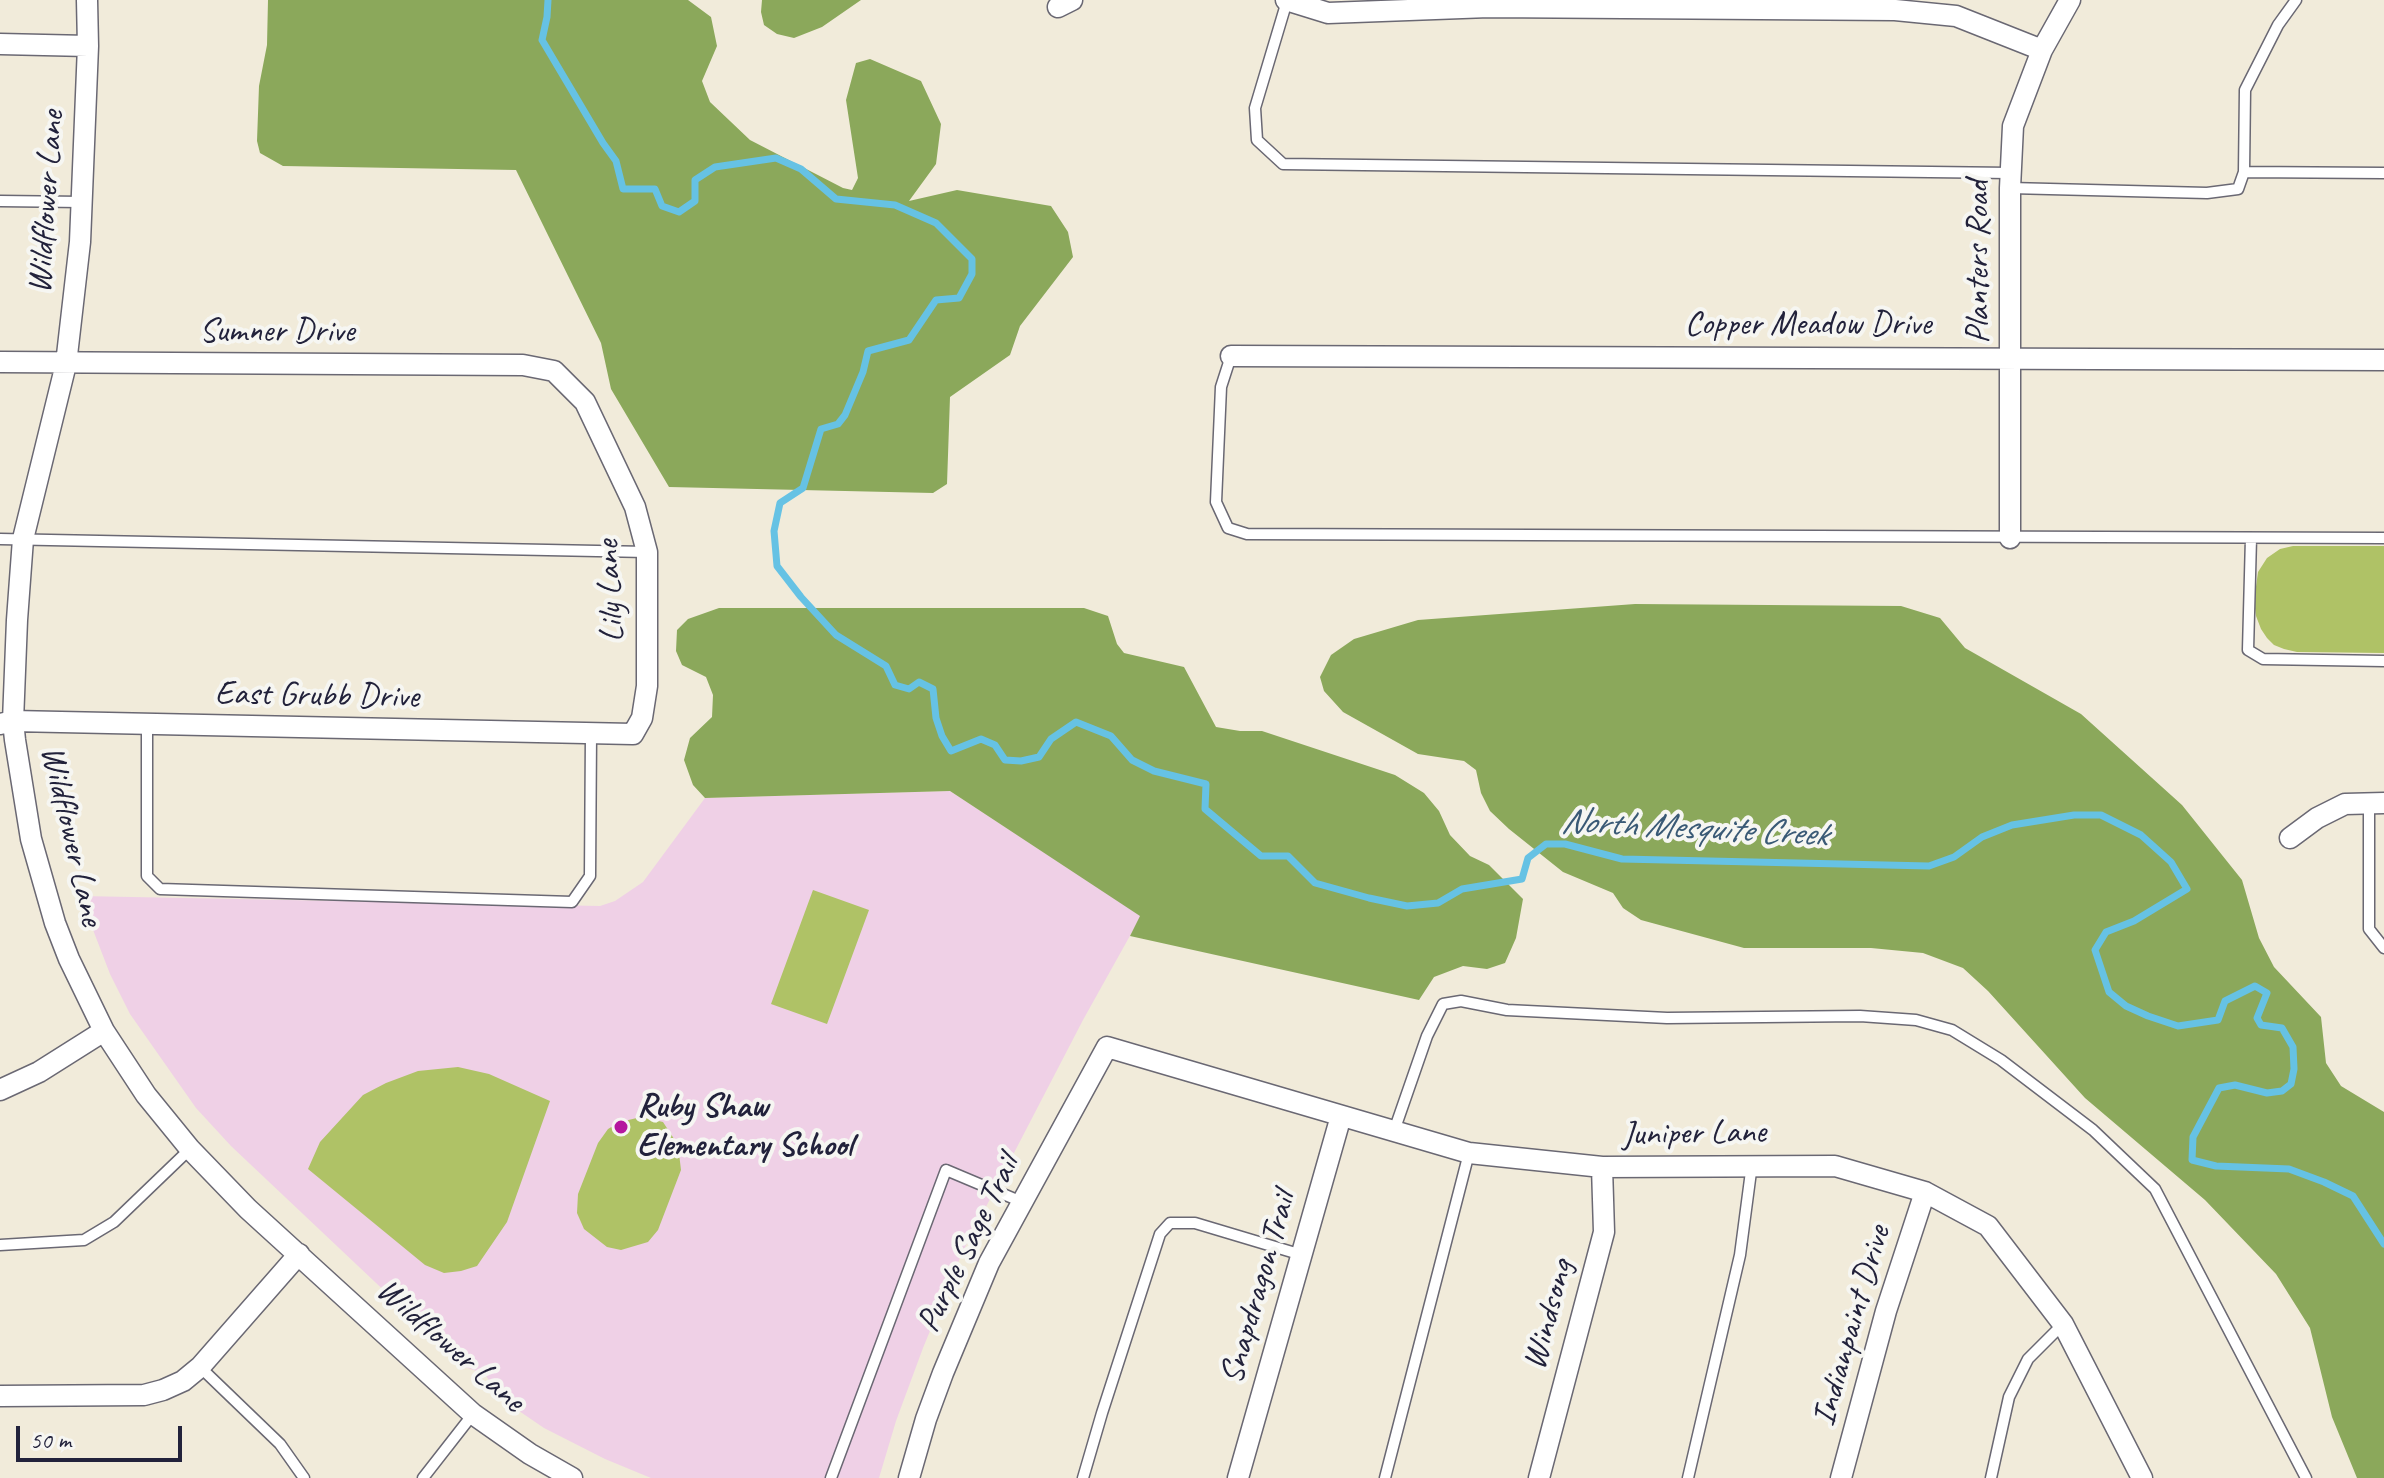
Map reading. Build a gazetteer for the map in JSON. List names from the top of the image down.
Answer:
{
  "streets": {
    "street": [
      "Wildflower Lane",
      "Planters Road",
      "Copper Meadow Drive",
      "Sumner Drive",
      "Lily Lane",
      "East Grubb Drive",
      "Juniper Lane",
      "Purple Sage Trail",
      "Snapdragon Trail",
      "Windsong",
      "Indianpaint Drive"
    ]
  },
  "crossings": [
    ["Wildflower Lane", "Sumner Drive"],
    ["Wildflower Lane", "East Grubb Drive"],
    ["Planters Road", "Copper Meadow Drive"],
    ["Sumner Drive", "Lily Lane"],
    ["Lily Lane", "East Grubb Drive"],
    ["Juniper Lane", "Purple Sage Trail"],
    ["Juniper Lane", "Snapdragon Trail"],
    ["Juniper Lane", "Windsong"],
    ["Juniper Lane", "Indianpaint Drive"]
  ],
  "water": ["North Mesquite Creek"],
  "places": ["Ruby Shaw Elementary School"],
  "scale_bar": "50 m"
}
